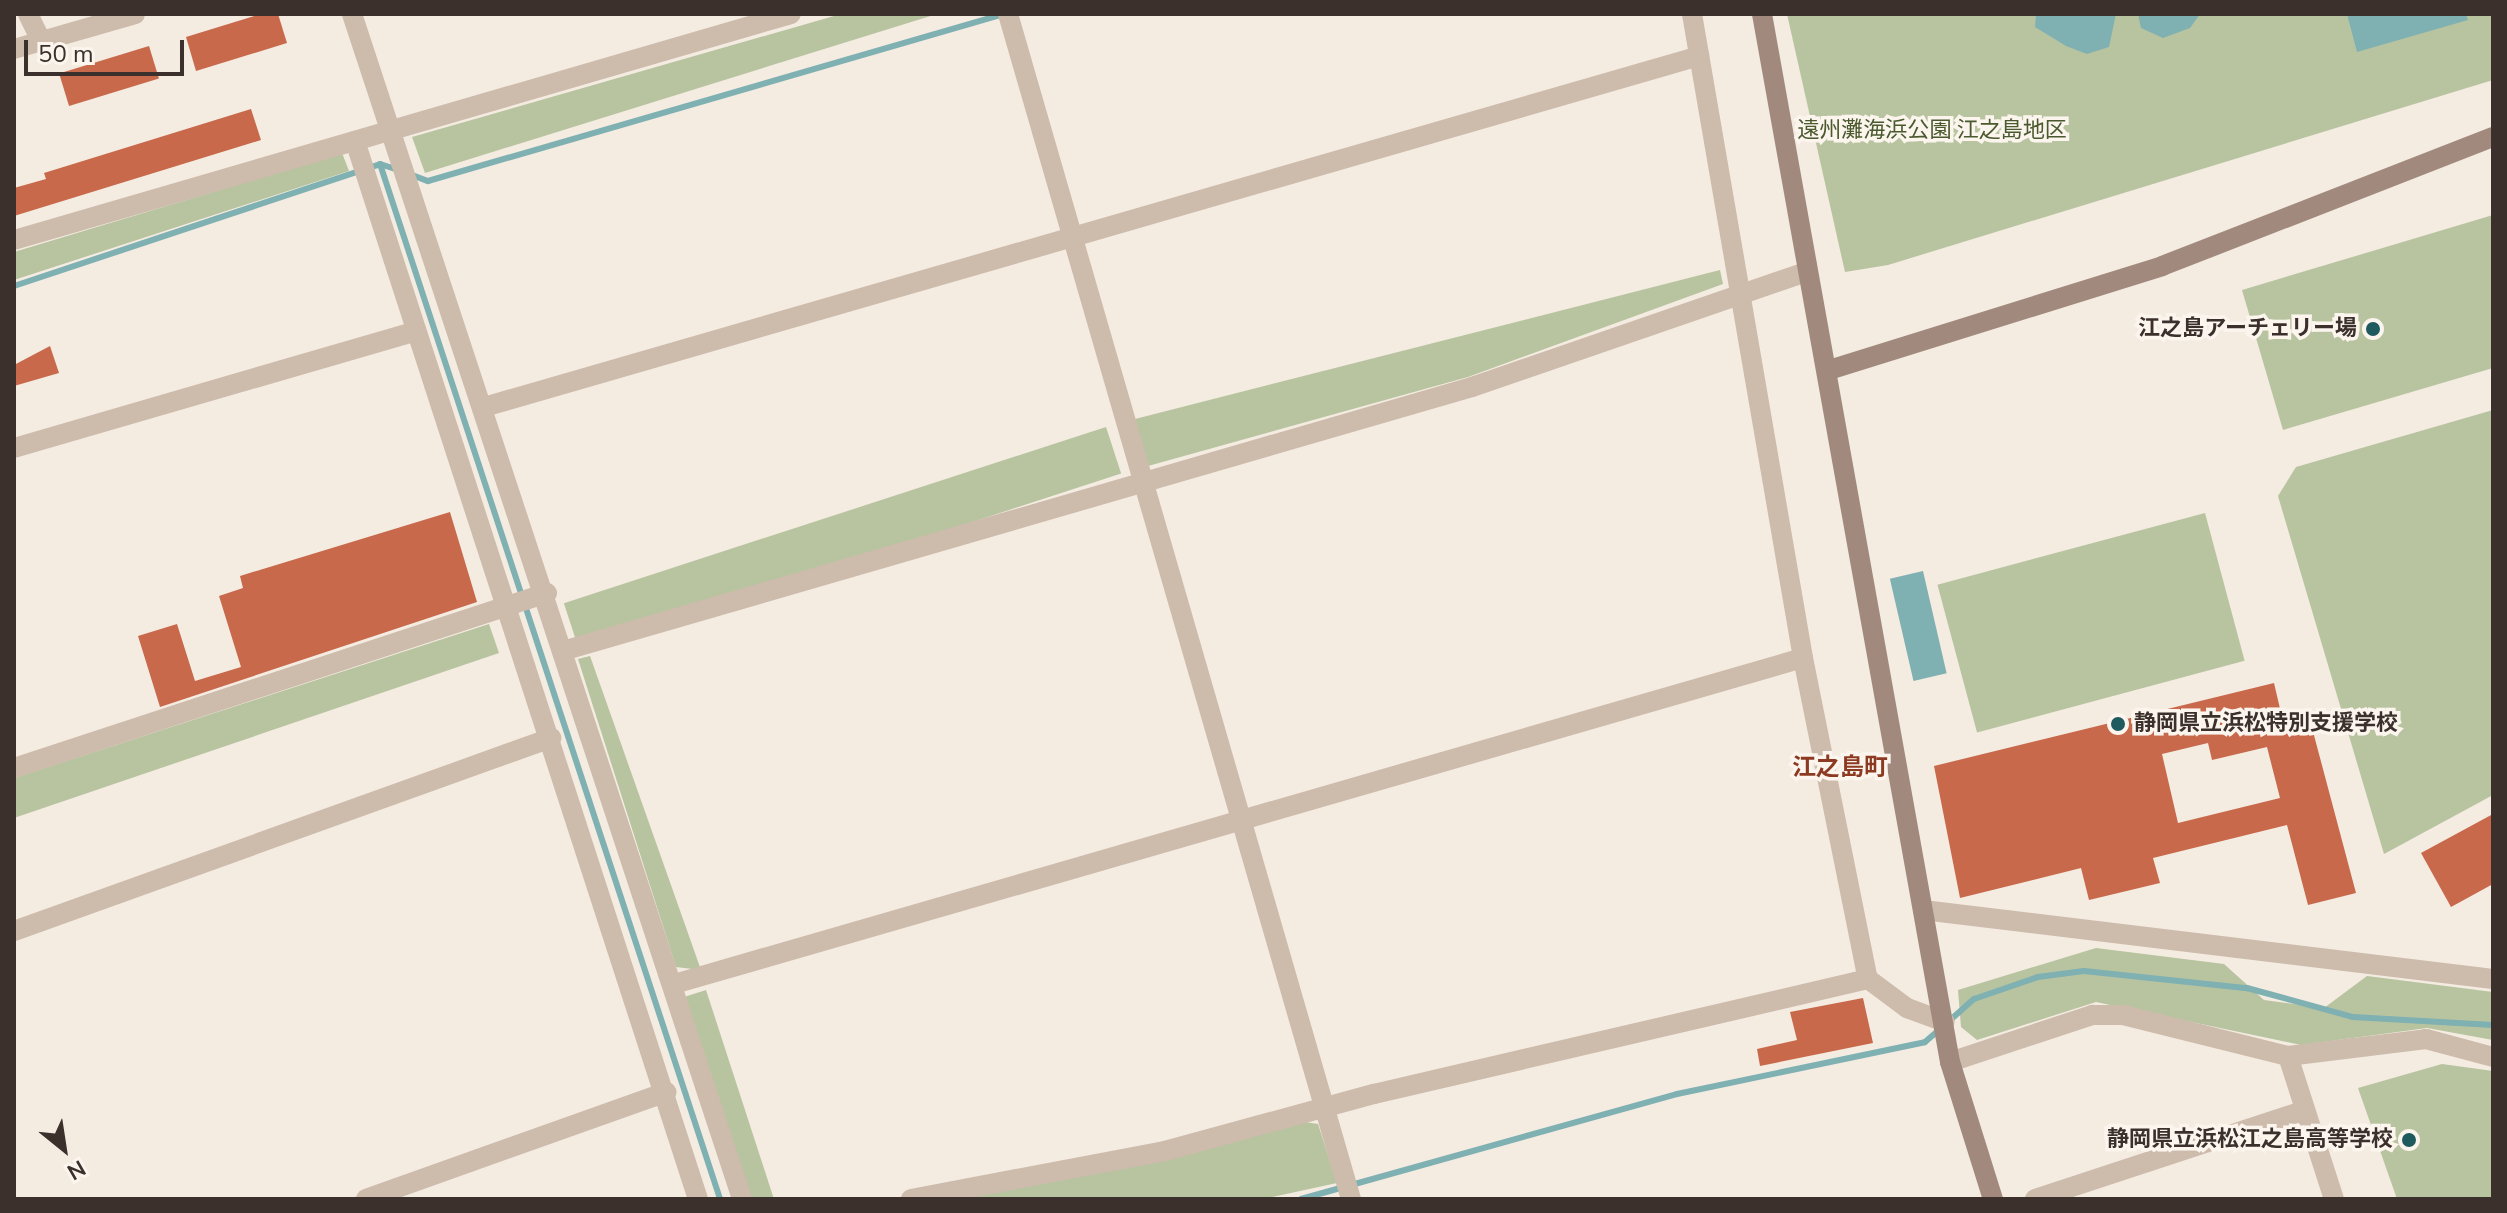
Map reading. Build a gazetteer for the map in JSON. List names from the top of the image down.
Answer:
{
  "districts": ["江之島町"],
  "parks": ["遠州灘海浜公園 江之島地区"],
  "places": ["江之島アーチェリー場", "静岡県立浜松特別支援学校", "静岡県立浜松江之島高等学校"],
  "scale_bar": "50 m",
  "north": "bottom right"
}
